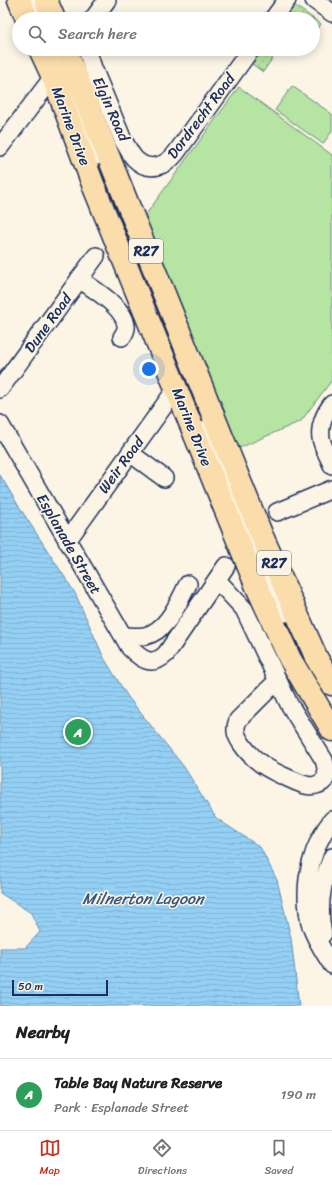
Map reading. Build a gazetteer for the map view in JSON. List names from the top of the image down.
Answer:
{
  "streets": {
    "main road": ["Marine Drive", "R27"],
    "street": [
      "Elgin Road",
      "Dordrecht Road",
      "Dune Road",
      "Weir Road",
      "Esplanade Street"
    ]
  },
  "crossings": [
    ["Elgin Road", "Dordrecht Road"],
    ["Marine Drive", "Weir Road"],
    ["Weir Road", "Esplanade Street"]
  ],
  "water": ["Milnerton Lagoon"],
  "scale_bar": "50 m",
  "page": {
    "search": "Search here",
    "pins": "A",
    "scale": "50 m",
    "heading": "Nearby",
    "list": [
      {
        "mark": "A",
        "name": "Table Bay Nature Reserve",
        "note": "Park · Esplanade Street",
        "value": "190 m"
      }
    ],
    "nav": ["Map", "Directions", "Saved"]
  }
}
